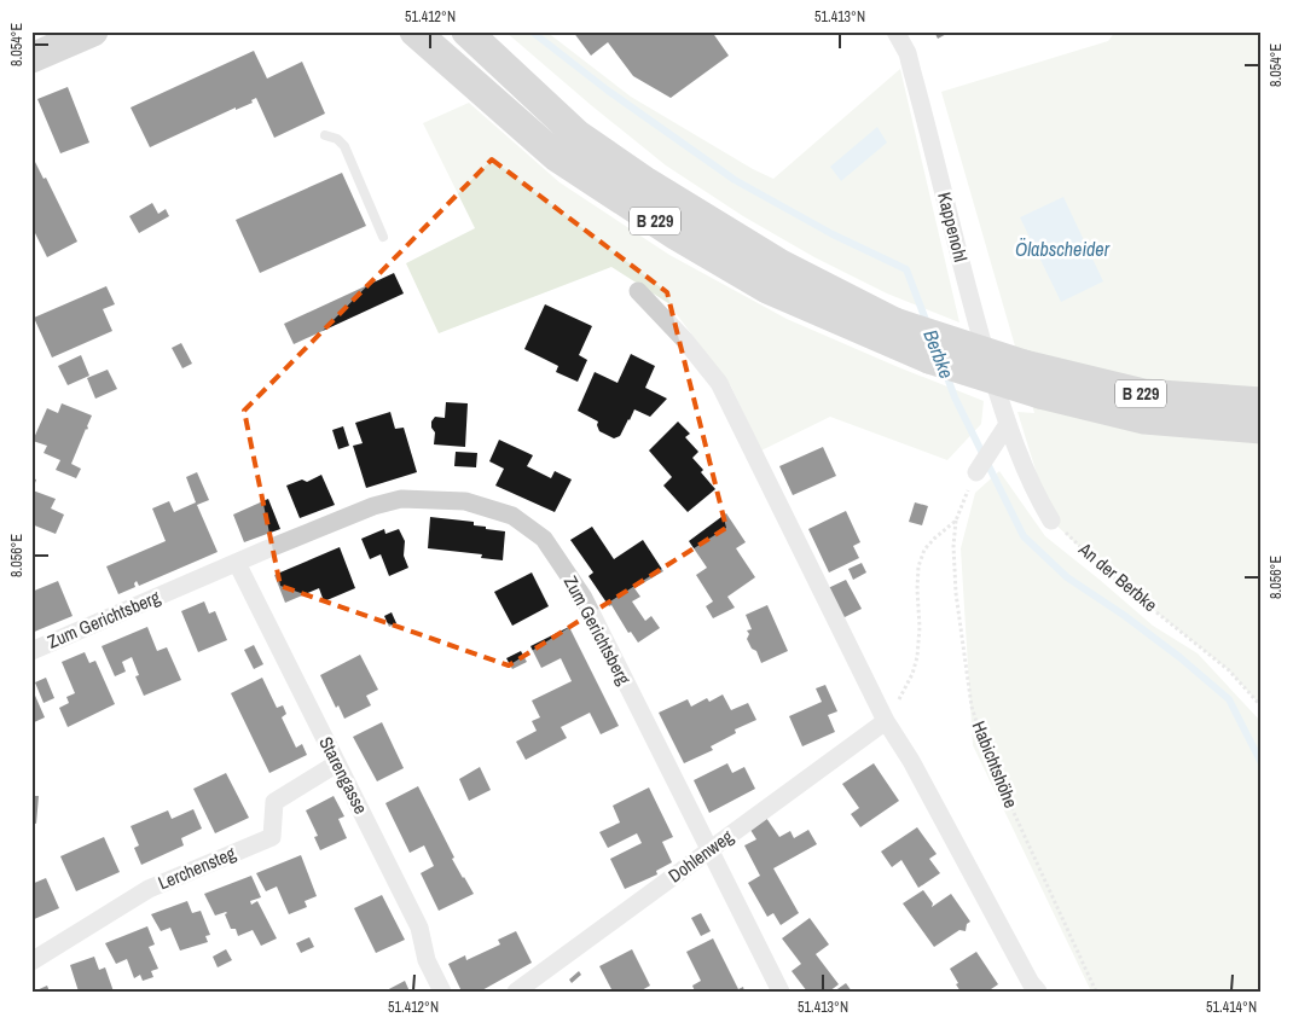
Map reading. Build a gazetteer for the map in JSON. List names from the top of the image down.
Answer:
{
  "streets": {
    "main road": ["B 229"],
    "street": [
      "Kappenohl",
      "Zum Gerichtsberg",
      "Starengasse",
      "Dohlenweg",
      "Lerchensteg"
    ],
    "path": ["An der Berbke", "Habichtshöhe"]
  },
  "crossings": [
    ["Zum Gerichtsberg", "Starengasse"],
    ["Zum Gerichtsberg", "Dohlenweg"],
    ["Starengasse", "Lerchensteg"]
  ],
  "water": ["Ölabscheider", "Berbke"],
  "coordinates": [
    "51.412°N",
    "51.413°N",
    "8.054°E",
    "8.056°E",
    "51.414°N"
  ]
}
